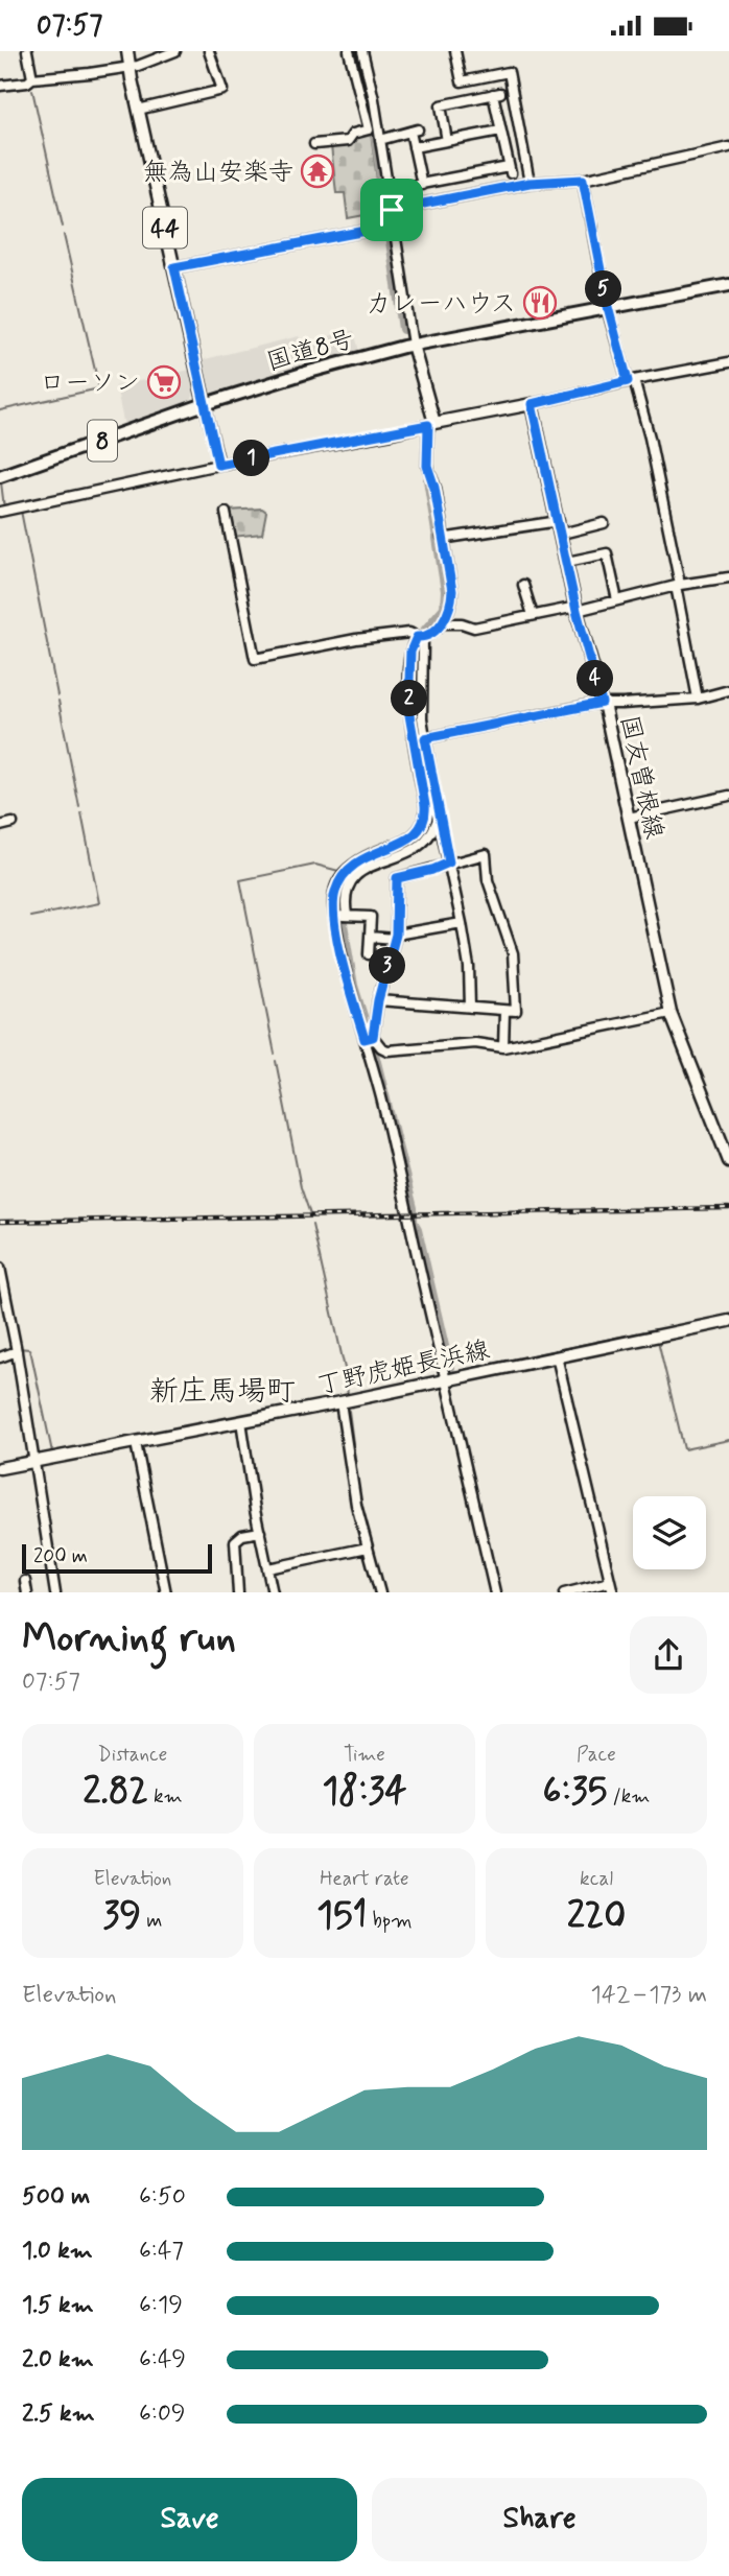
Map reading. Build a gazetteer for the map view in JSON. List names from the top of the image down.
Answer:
{
  "streets": {
    "highway": ["国道8号", "8"],
    "main road": ["44", "国友曽根線", "丁野虎姫長浜線"]
  },
  "crossings": [
    ["44", "国道8号"]
  ],
  "districts": ["新庄馬場町"],
  "places": {
    "temple": ["無為山安楽寺"],
    "restaurant": ["カレーハウス"],
    "supermarket": ["ローソン"]
  },
  "scale_bar": "200 m",
  "page": {
    "status": "07:57",
    "pins": [
      "5",
      "1",
      "4",
      "2",
      "3"
    ],
    "scale": "200 m",
    "heading": ["Morning run", "07:57"],
    "stats": [
      ["Distance", "2.82 km"],
      ["Time", "18:34"],
      ["Pace", "6:35 /km"],
      ["Elevation", "39 m"],
      ["Heart rate", "151 bpm"],
      ["kcal", "220"]
    ],
    "chart": ["Elevation", "142–173 m"],
    "list": [
      {
        "name": "500 m",
        "note": "6:50"
      },
      {
        "name": "1.0 km",
        "note": "6:47"
      },
      {
        "name": "1.5 km",
        "note": "6:19"
      },
      {
        "name": "2.0 km",
        "note": "6:49"
      },
      {
        "name": "2.5 km",
        "note": "6:09"
      }
    ],
    "buttons": ["Save", "Share"]
  }
}
